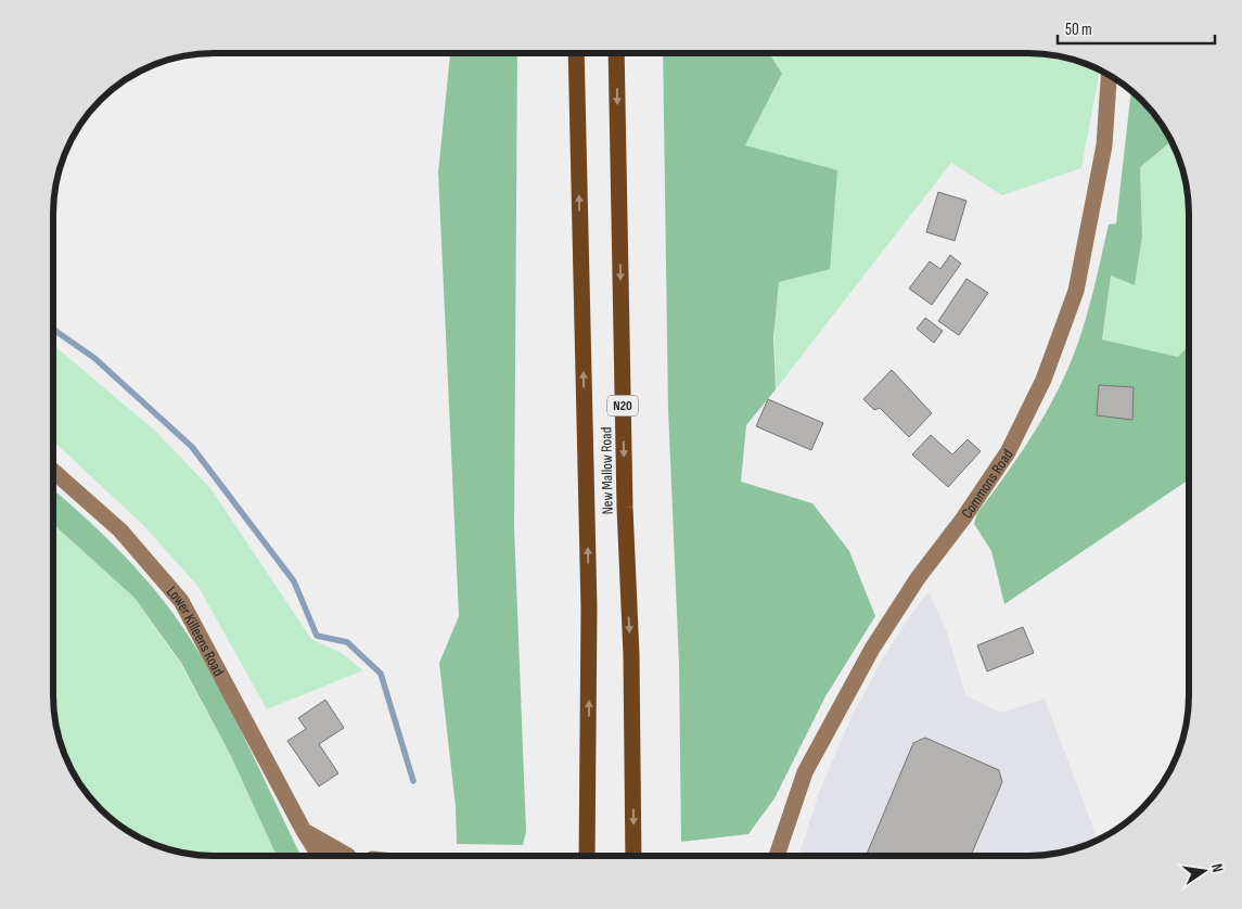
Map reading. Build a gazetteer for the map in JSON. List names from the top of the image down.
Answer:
{
  "streets": {
    "highway": ["N20", "New Mallow Road"],
    "street": ["Commons Road", "Lower Killeens Road"]
  },
  "scale_bar": "50 m",
  "north": "right"
}
